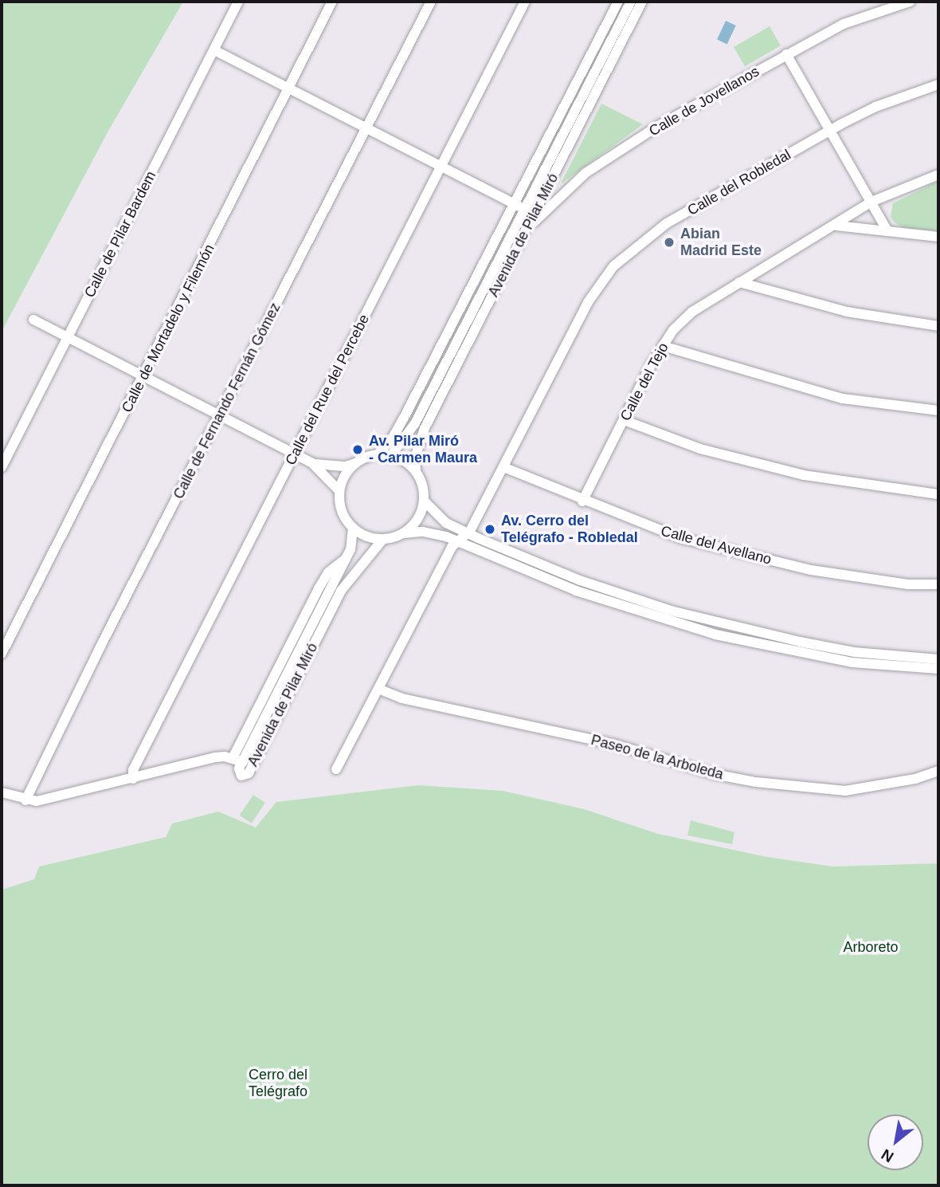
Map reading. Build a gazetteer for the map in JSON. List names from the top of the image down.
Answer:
{
  "streets": {
    "street": [
      "Calle de Jovellanos",
      "Calle del Robledal",
      "Calle de Pilar Bardem",
      "Avenida de Pilar Miró",
      "Calle de Mortadelo y Filemón",
      "Calle del Tejo",
      "Calle del Rue del Percebe",
      "Calle de Fernando Fernán Gómez",
      "Calle del Avellano",
      "Paseo de la Arboleda"
    ]
  },
  "crossings": [
    ["Calle de Jovellanos", "Avenida de Pilar Miró"],
    ["Calle del Robledal", "Calle del Avellano"],
    ["Calle del Tejo", "Calle del Avellano"]
  ],
  "parks": ["Arboreto", "Cerro del Telégrafo"],
  "places": ["Abian Madrid Este", "Av. Pilar Miró - Carmen Maura", "Av. Cerro del Telégrafo - Robledal"],
  "north": "bottom left"
}
